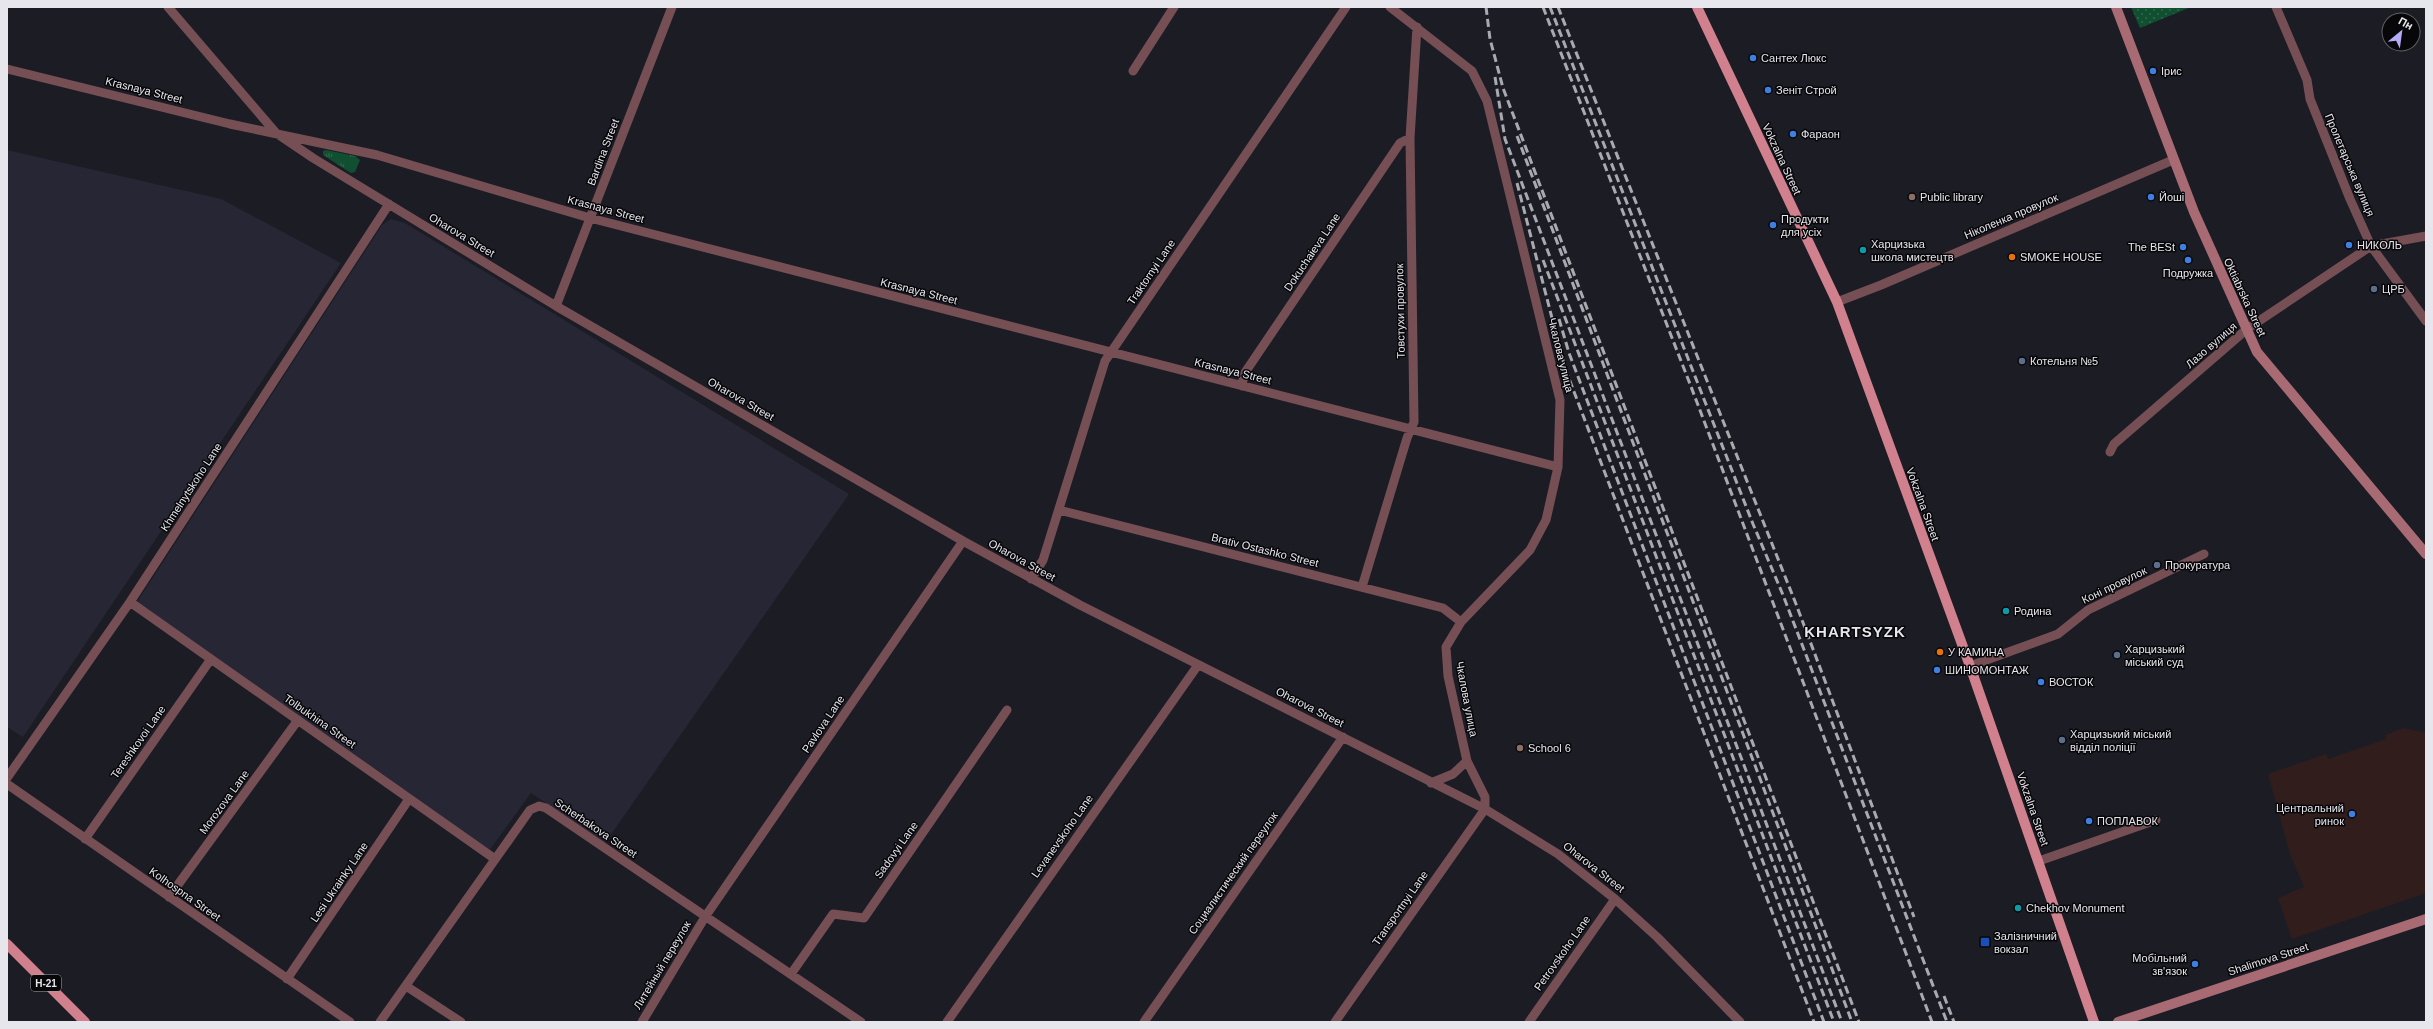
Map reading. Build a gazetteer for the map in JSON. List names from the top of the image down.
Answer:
{
  "streets": {
    "main road": [
      "Vokzalna Street",
      "Oktiabrska Street",
      "Shalimova Street",
      "Н-21"
    ],
    "street": [
      "Krasnaya Street",
      "Bardina Street",
      "Пролетарська вулиця",
      "Ніколенка провулок",
      "Oharova Street",
      "Dokuchaieva Lane",
      "Traktornyi Lane",
      "Товстухи провулок",
      "Лазо вулиця",
      "Чкалова улица",
      "Khmelnytskoho Lane",
      "Brativ Ostashko Street",
      "Коні провулок",
      "Tolbukhina Street",
      "Pavlova Lane",
      "Tereshkovoi Lane",
      "Morozova Lane",
      "Scherbakova Street",
      "Levanevskoho Lane",
      "Sadovyi Lane",
      "Социалистический переулок",
      "Lesi Ukrainky Lane",
      "Kolhospna Street",
      "Transportnyi Lane",
      "Petrovskoho Lane",
      "Литейный переулок"
    ]
  },
  "crossings": [
    ["Krasnaya Street", "Bardina Street"],
    ["Krasnaya Street", "Oharova Street"],
    ["Krasnaya Street", "Dokuchaieva Lane"],
    ["Krasnaya Street", "Traktornyi Lane"],
    ["Krasnaya Street", "Товстухи провулок"],
    ["Krasnaya Street", "Чкалова улица"],
    ["Bardina Street", "Oharova Street"],
    ["Vokzalna Street", "Ніколенка провулок"],
    ["Vokzalna Street", "Коні провулок"],
    ["Пролетарська вулиця", "Лазо вулиця"],
    ["Ніколенка провулок", "Oktiabrska Street"],
    ["Oharova Street", "Traktornyi Lane"],
    ["Oharova Street", "Чкалова улица"],
    ["Oharova Street", "Khmelnytskoho Lane"],
    ["Oharova Street", "Pavlova Lane"],
    ["Oharova Street", "Levanevskoho Lane"],
    ["Oharova Street", "Социалистический переулок"],
    ["Oharova Street", "Transportnyi Lane"],
    ["Oharova Street", "Petrovskoho Lane"],
    ["Dokuchaieva Lane", "Товстухи провулок"],
    ["Traktornyi Lane", "Brativ Ostashko Street"],
    ["Oktiabrska Street", "Лазо вулиця"],
    ["Товстухи провулок", "Чкалова улица"],
    ["Товстухи провулок", "Brativ Ostashko Street"],
    ["Чкалова улица", "Brativ Ostashko Street"],
    ["Чкалова улица", "Transportnyi Lane"],
    ["Khmelnytskoho Lane", "Tolbukhina Street"],
    ["Tolbukhina Street", "Tereshkovoi Lane"],
    ["Tolbukhina Street", "Morozova Lane"],
    ["Tolbukhina Street", "Scherbakova Street"],
    ["Tolbukhina Street", "Lesi Ukrainky Lane"],
    ["Pavlova Lane", "Scherbakova Street"],
    ["Pavlova Lane", "Литейный переулок"],
    ["Tereshkovoi Lane", "Kolhospna Street"],
    ["Morozova Lane", "Kolhospna Street"],
    ["Scherbakova Street", "Sadovyi Lane"],
    ["Scherbakova Street", "Литейный переулок"],
    ["Lesi Ukrainky Lane", "Kolhospna Street"]
  ],
  "districts": ["KHARTSYZK"],
  "places": {
    "other": [
      "Сантех Люкс",
      "Ірис",
      "Зеніт Строй",
      "Фараон",
      "Public library",
      "Йоші",
      "Продукти для усіх",
      "НИКОЛЬ",
      "The BESt",
      "Харцизька школа мистецтв",
      "SMOKE HOUSE",
      "Подружка",
      "ЦРБ",
      "Котельня №5",
      "Прокуратура",
      "Родина",
      "У КАМИНА",
      "Харцизький міський суд",
      "ШИНОМОНТАЖ",
      "ВОСТОК",
      "Харцизький міський відділ поліції",
      "School 6",
      "Центральний ринок",
      "ПОПЛАВОК",
      "Chekhov Monument",
      "Мобільний зв'язок"
    ],
    "transit": ["Залізничний вокзал"]
  },
  "north": "top right"
}
